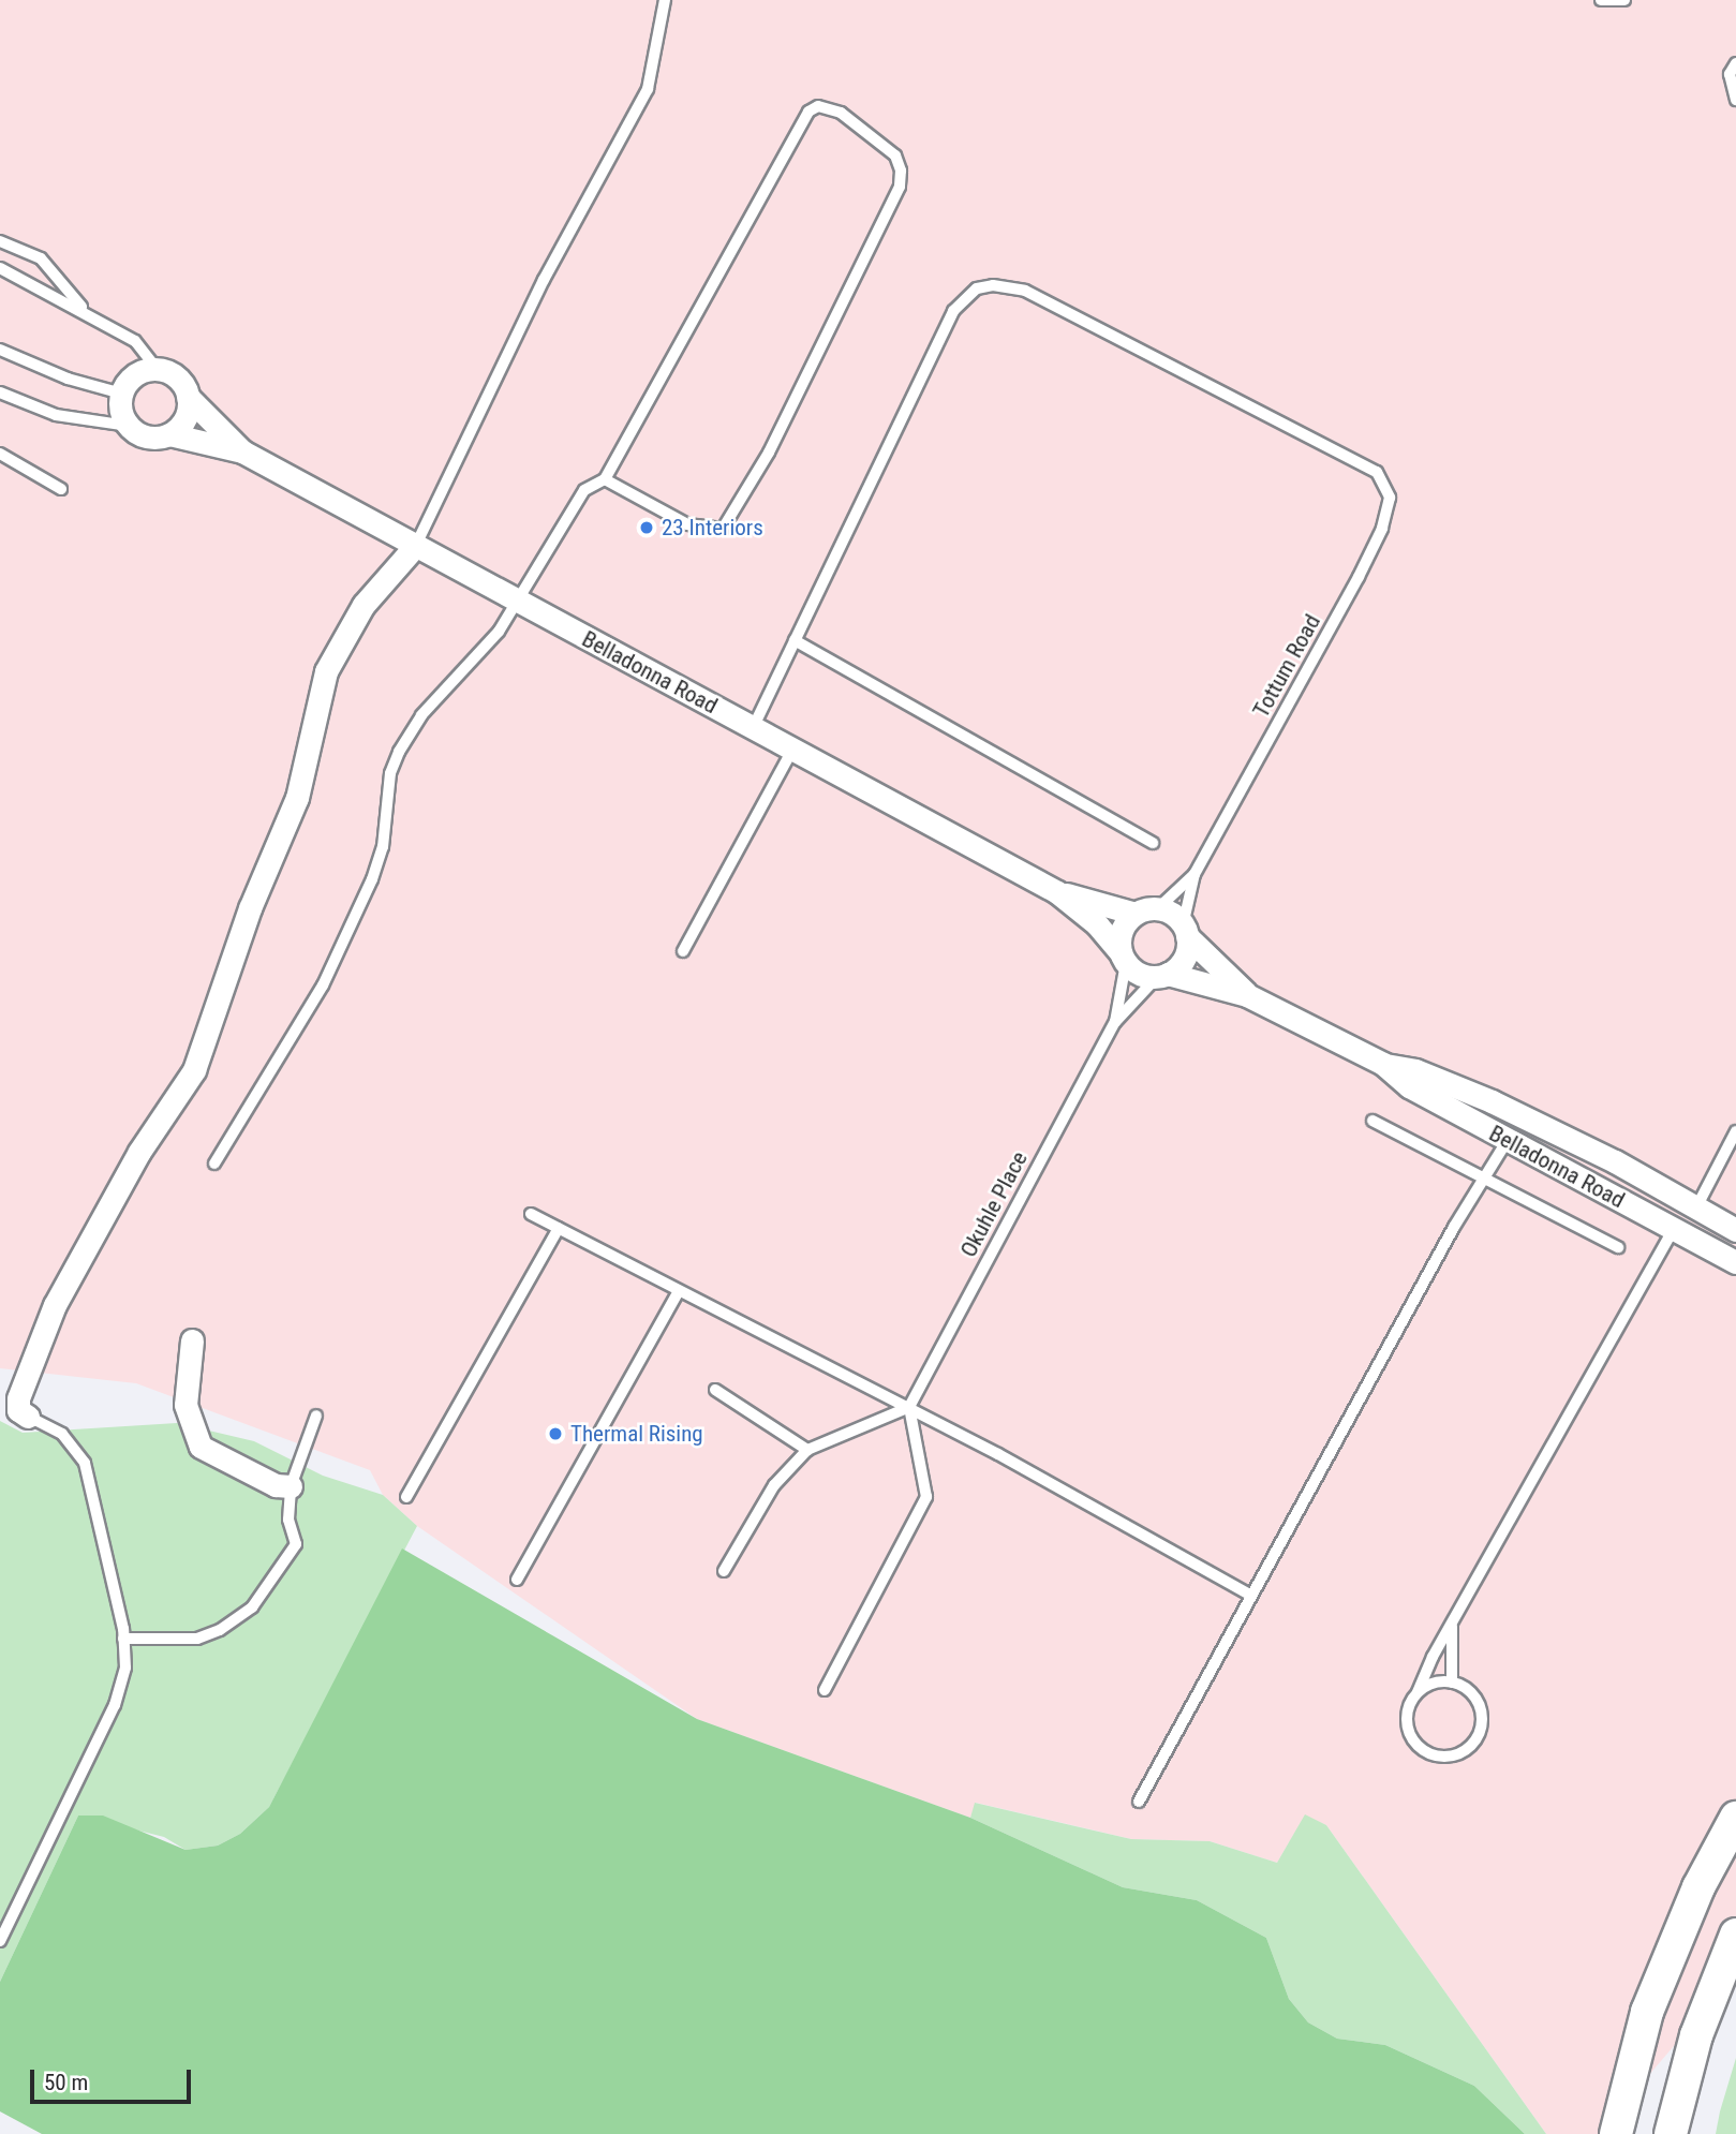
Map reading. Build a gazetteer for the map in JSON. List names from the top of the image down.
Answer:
{
  "streets": {
    "street": ["Belladonna Road"],
    "lane": ["Tottum Road", "Okuhle Place"]
  },
  "crossings": [
    ["Tottum Road", "Belladonna Road"],
    ["Tottum Road", "Okuhle Place"],
    ["Belladonna Road", "Okuhle Place"]
  ],
  "places": ["23 Interiors", "Thermal Rising"],
  "scale_bar": "50 m"
}
